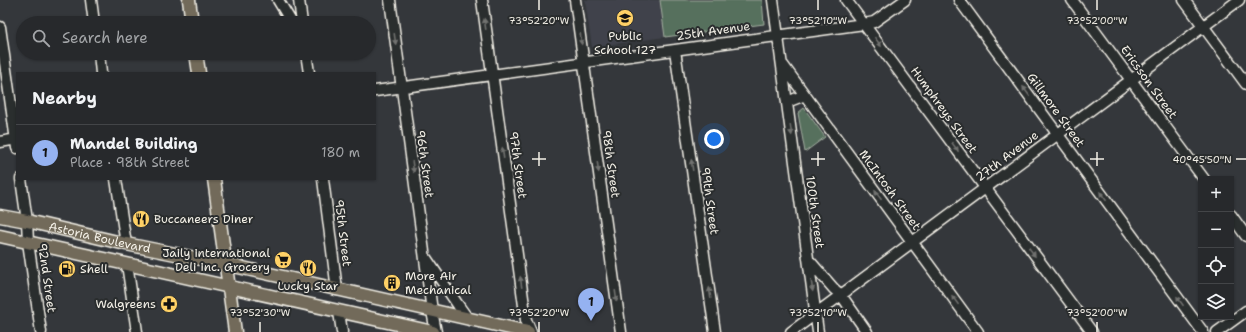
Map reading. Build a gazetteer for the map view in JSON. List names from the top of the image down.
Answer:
{
  "streets": {
    "main road": ["Astoria Boulevard"],
    "street": [
      "25th Avenue",
      "Ericsson Street",
      "Humphreys Street",
      "Gillmore Street",
      "27th Avenue",
      "96th Street",
      "98th Street",
      "97th Street",
      "McIntosh Street",
      "99th Street",
      "100th Street",
      "95th Street",
      "92nd Street"
    ]
  },
  "crossings": [
    ["25th Avenue", "Humphreys Street"],
    ["25th Avenue", "96th Street"],
    ["25th Avenue", "98th Street"],
    ["25th Avenue", "97th Street"],
    ["25th Avenue", "99th Street"],
    ["25th Avenue", "100th Street"],
    ["Ericsson Street", "27th Avenue"],
    ["Humphreys Street", "27th Avenue"],
    ["Gillmore Street", "27th Avenue"],
    ["27th Avenue", "McIntosh Street"],
    ["27th Avenue", "100th Street"],
    ["96th Street", "Astoria Boulevard"],
    ["McIntosh Street", "100th Street"],
    ["95th Street", "Astoria Boulevard"],
    ["Astoria Boulevard", "92nd Street"]
  ],
  "one_way": [
    "Humphreys Street",
    "Gillmore Street",
    "96th Street",
    "98th Street",
    "97th Street",
    "McIntosh Street",
    "99th Street",
    "100th Street"
  ],
  "places": {
    "school or university": ["Public School 127"],
    "restaurant": ["Buccaneers Diner", "Lucky Star"],
    "supermarket": ["Jaily international Deli inc. Grocery"],
    "fuel station": ["Shell"],
    "building": ["More Air Mechanical"],
    "pharmacy": ["Walgreens"]
  },
  "page": {
    "search": "Search here",
    "heading": "Nearby",
    "list": [
      {
        "mark": "1",
        "name": "Mandel Building",
        "note": "Place · 98th Street",
        "value": "180 m"
      }
    ],
    "map_buttons": ["+", "−"],
    "pins": "1"
  },
  "coordinates": [
    "73°52'20\"W",
    "73°52'10\"W",
    "73°52'00\"W",
    "40°45'50\"N",
    "73°52'30\"W"
  ]
}
